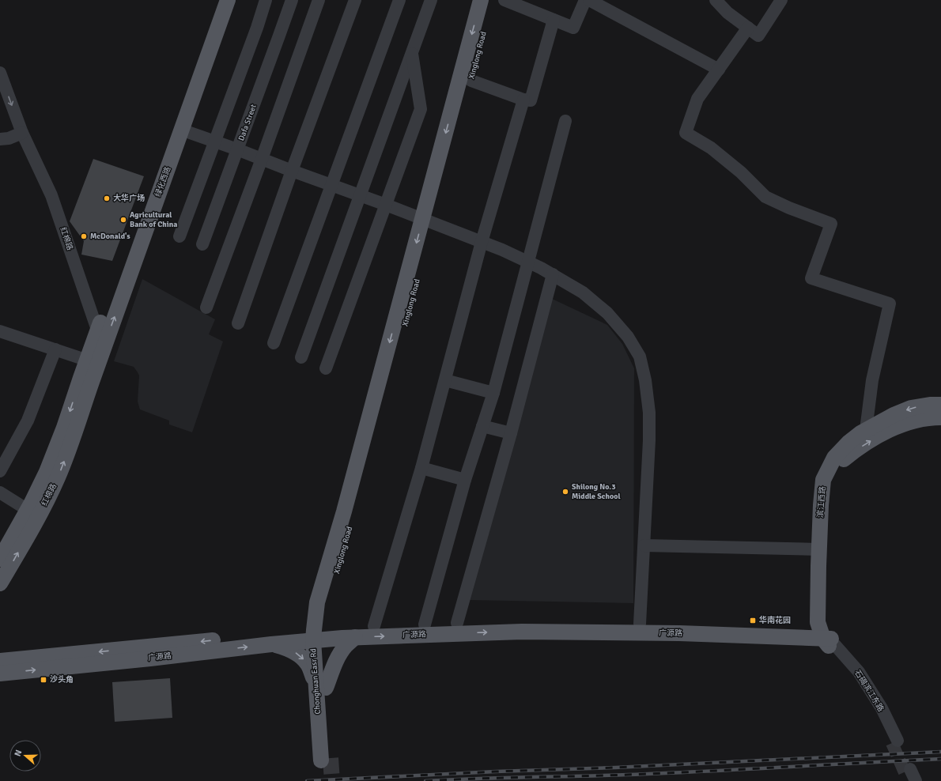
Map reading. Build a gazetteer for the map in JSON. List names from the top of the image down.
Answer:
{
  "streets": {
    "main road": [
      "Xinglong Road",
      "绿化西路",
      "红棉路",
      "滨江西路",
      "广源路",
      "Chonghuan Easr Rd"
    ],
    "street": ["Dafa Street", "石碣滨江东路"]
  },
  "crossings": [
    ["Xinglong Road", "Chonghuan Easr Rd"],
    ["绿化西路", "红棉路"],
    ["滨江西路", "广源路"],
    ["滨江西路", "石碣滨江东路"],
    ["广源路", "Chonghuan Easr Rd"],
    ["广源路", "石碣滨江东路"]
  ],
  "places": {
    "other": [
      "大华广场",
      "Agricultural Bank of China",
      "McDonald's",
      "Shilong No.3 Middle School"
    ],
    "transit": ["华南花园", "沙头角"]
  },
  "north": "left"
}
